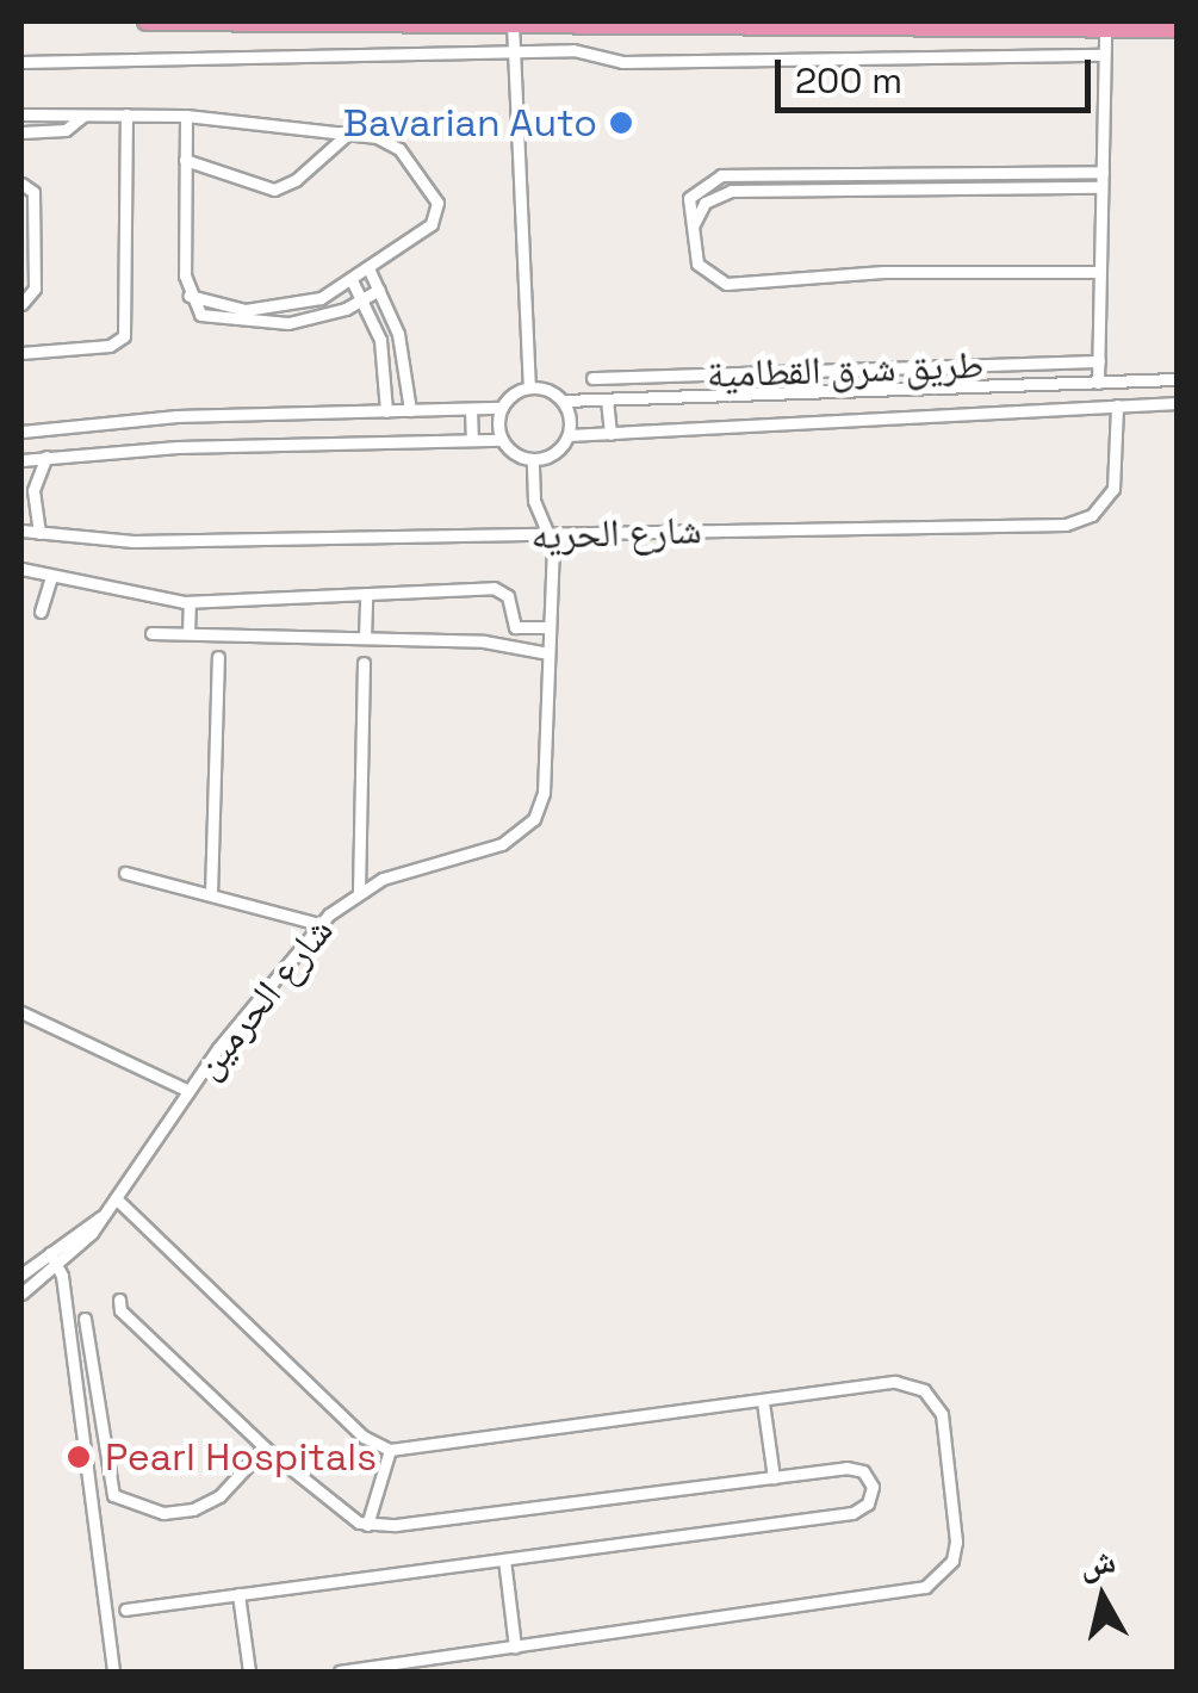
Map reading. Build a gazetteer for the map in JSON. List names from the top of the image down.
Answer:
{
  "streets": {
    "street": ["طريق شرق القطامية", "شارع الحريه", "شارع الحرمين"]
  },
  "crossings": [
    ["شارع الحريه", "شارع الحرمين"]
  ],
  "places": ["Bavarian Auto", "Pearl Hospitals"],
  "scale_bar": "200 m",
  "north": "top"
}
